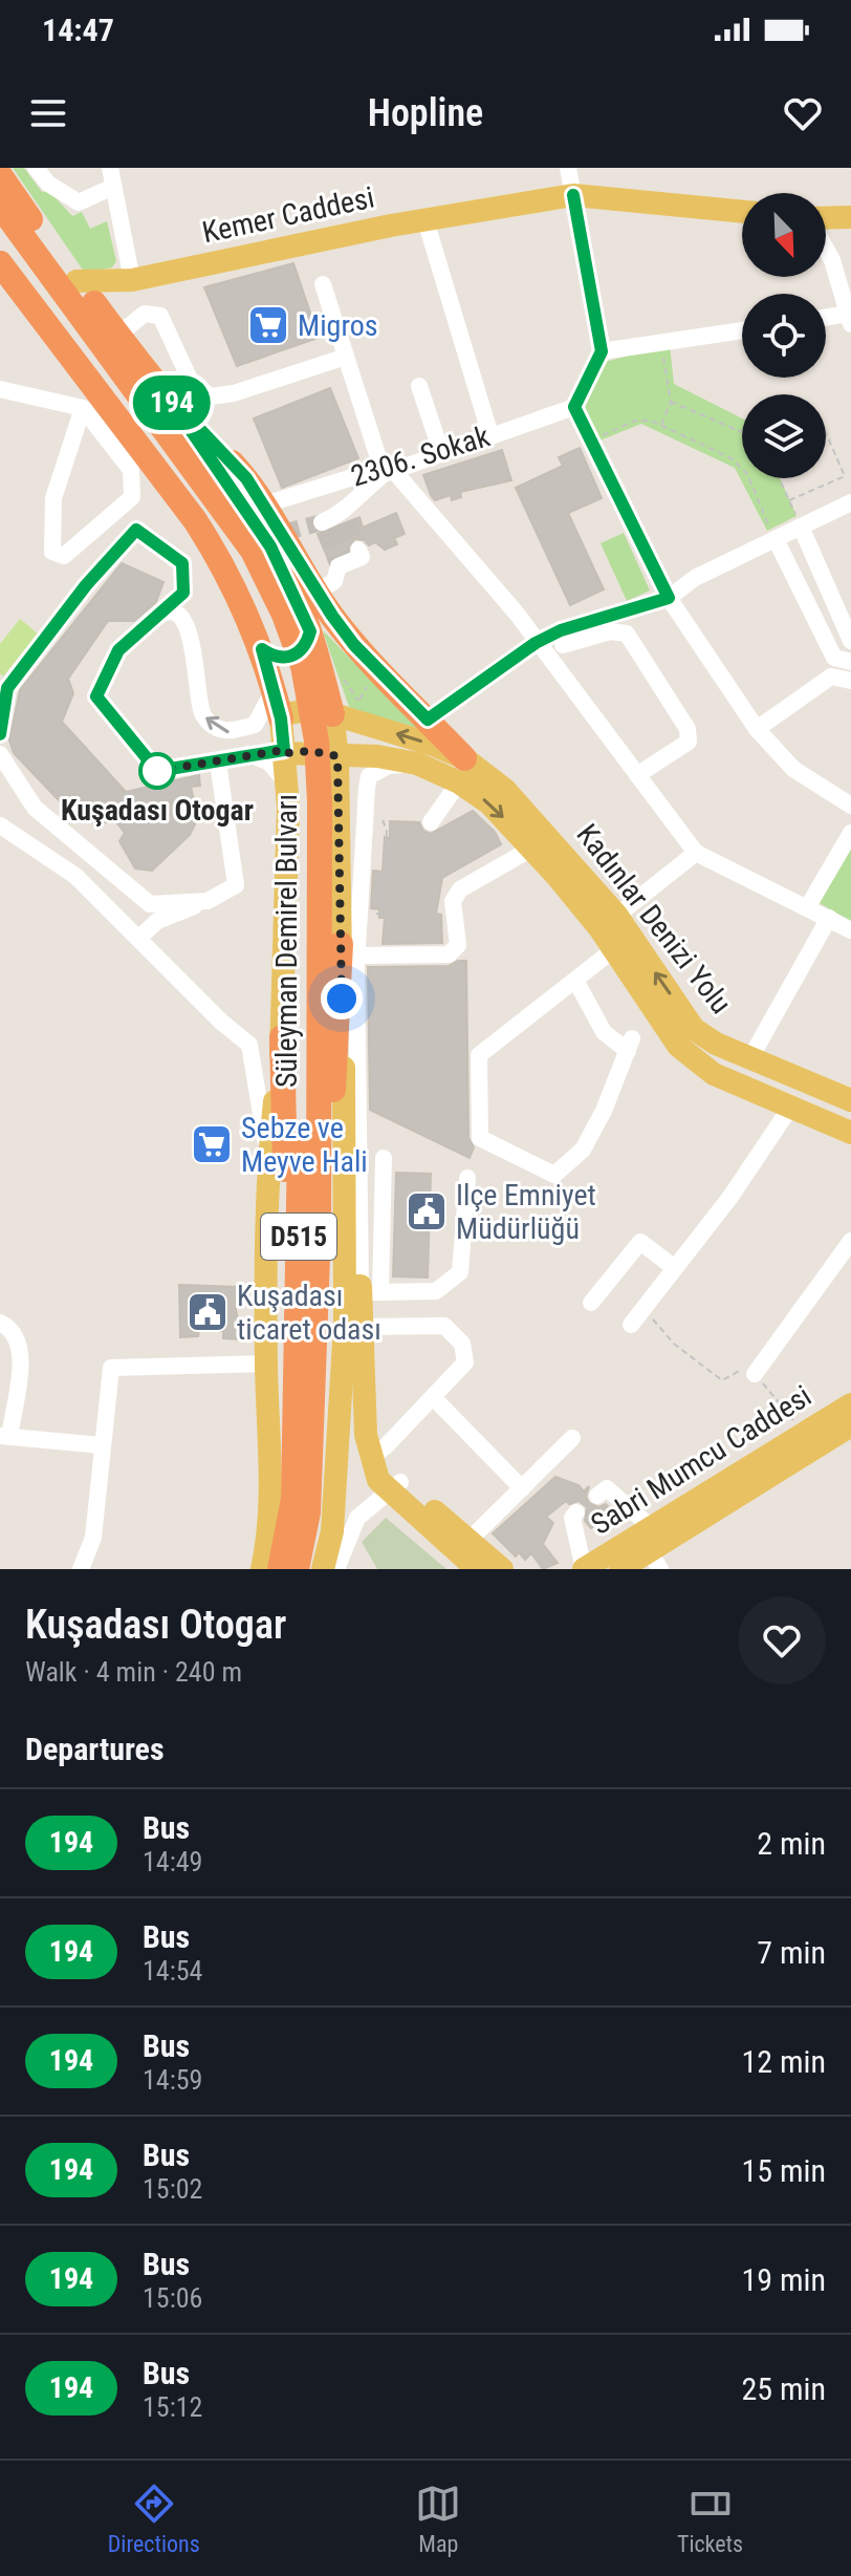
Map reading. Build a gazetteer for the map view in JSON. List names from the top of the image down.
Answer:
{
  "streets": {
    "highway": ["Süleyman Demirel Bulvarı", "D515"],
    "main road": ["Kemer Caddesi", "Kadınlar Denizi Yolu", "Sabri Mumcu Caddesi"],
    "street": ["2306. Sokak"]
  },
  "places": {
    "supermarket": ["Migros", "Sebze ve Meyve Hali"],
    "other": ["Kuşadası Otogar"],
    "public building": ["Ilçe Emniyet Müdürlüğü", "Kuşadası ticaret odası"]
  },
  "lines": ["bus line 194"],
  "north": "bottom right",
  "page": {
    "status": "14:47",
    "header": "Hopline",
    "on_map": "194",
    "heading": [
      ["Kuşadası Otogar", "Walk · 4 min · 240 m"],
      "Departures"
    ],
    "list": [
      {
        "mark": "194",
        "name": "Bus",
        "note": "14:49",
        "value": "2 min"
      },
      {
        "mark": "194",
        "name": "Bus",
        "note": "14:54",
        "value": "7 min"
      },
      {
        "mark": "194",
        "name": "Bus",
        "note": "14:59",
        "value": "12 min"
      },
      {
        "mark": "194",
        "name": "Bus",
        "note": "15:02",
        "value": "15 min"
      },
      {
        "mark": "194",
        "name": "Bus",
        "note": "15:06",
        "value": "19 min"
      },
      {
        "mark": "194",
        "name": "Bus",
        "note": "15:12",
        "value": "25 min"
      }
    ],
    "tabs": ["Directions", "Map", "Tickets"]
  }
}
